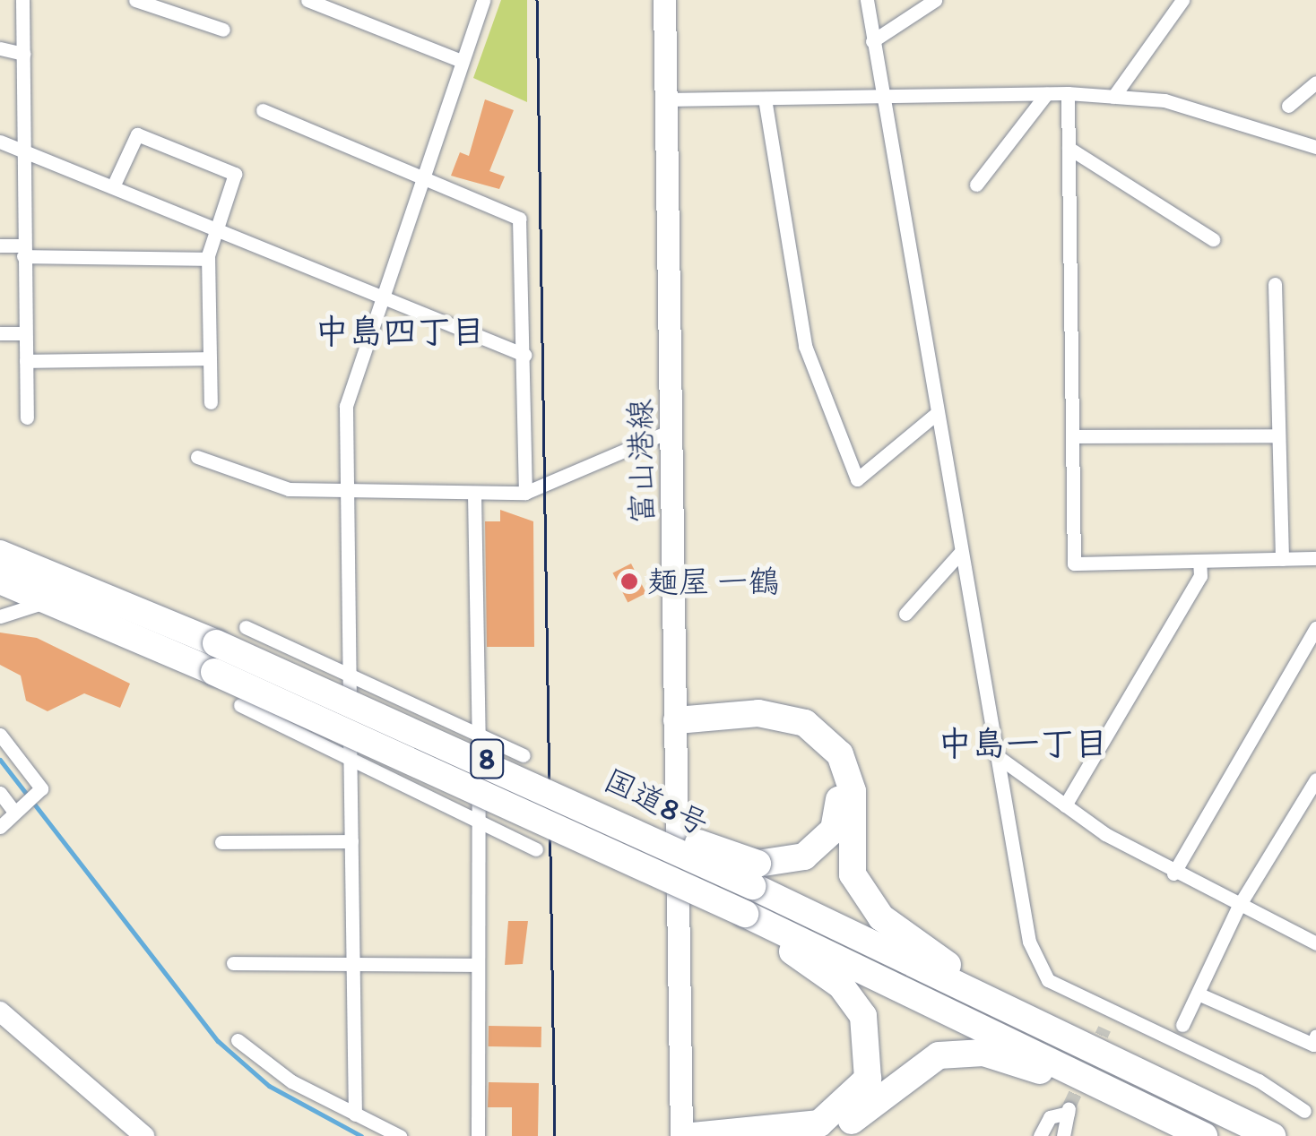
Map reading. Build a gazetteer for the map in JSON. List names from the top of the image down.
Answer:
{
  "streets": {
    "highway": ["8", "国道8号"],
    "main road": ["富山港線"]
  },
  "districts": ["中島四丁目", "中島一丁目"],
  "places": ["麺屋 一鶴"]
}
